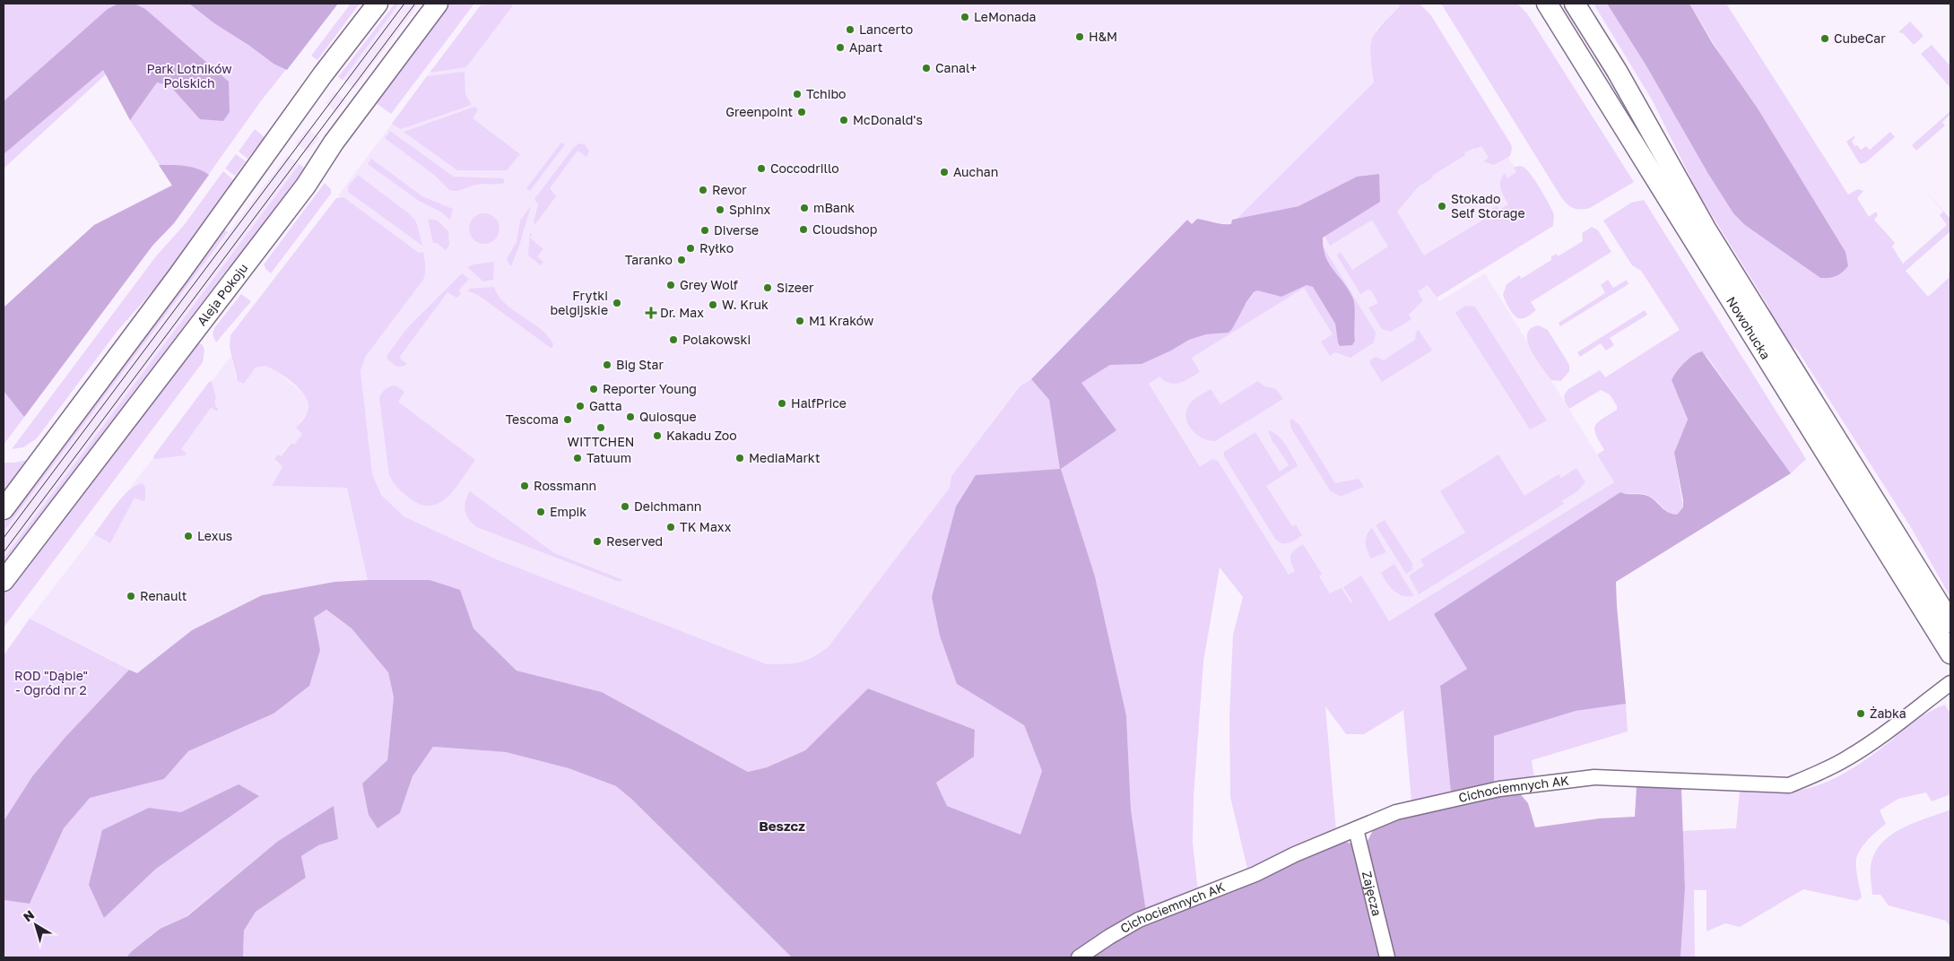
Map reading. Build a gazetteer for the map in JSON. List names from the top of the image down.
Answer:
{
  "streets": {
    "main road": ["Aleja Pokoju", "Nowohucka"],
    "street": ["Cichociemnych AK", "Zajęcza"]
  },
  "crossings": [
    ["Cichociemnych AK", "Zajęcza"]
  ],
  "districts": ["Beszcz"],
  "parks": ["Park Lotników Polskich", "ROD \"Dąbie\" - Ogród nr 2"],
  "places": {
    "other": [
      "LeMonada",
      "Lancerto",
      "H&M",
      "CubeCar",
      "Apart",
      "Canal+",
      "Tchibo",
      "Greenpoint",
      "McDonald's",
      "Coccodrillo",
      "Auchan",
      "Revor",
      "Stokado Self Storage",
      "mBank",
      "Sphinx",
      "Cloudshop",
      "Diverse",
      "Ryłko",
      "Taranko",
      "Grey Wolf",
      "Sizeer",
      "Frytki belgijskie",
      "W. Kruk",
      "M1 Kraków",
      "Polakowski",
      "Big Star",
      "Reporter Young",
      "HalfPrice",
      "Gatta",
      "Quiosque",
      "Tescoma",
      "WITTCHEN",
      "Kakadu Zoo",
      "Tatuum",
      "MediaMarkt",
      "Rossmann",
      "Deichmann",
      "Empik",
      "TK Maxx",
      "Lexus",
      "Reserved",
      "Renault",
      "Żabka"
    ],
    "health": ["Dr. Max"]
  },
  "north": "top left"
}
